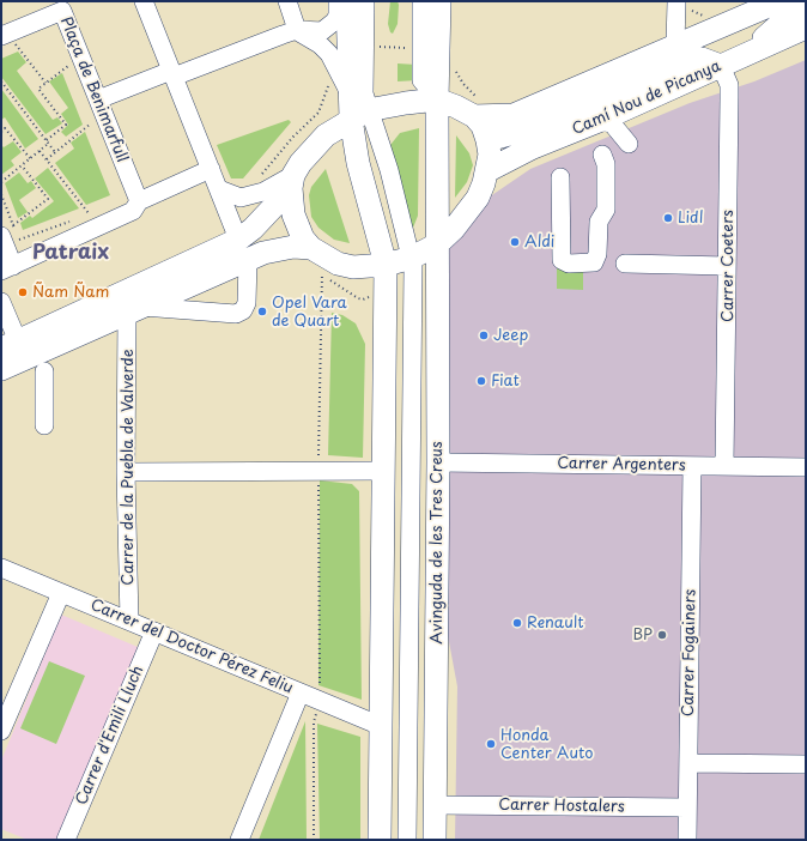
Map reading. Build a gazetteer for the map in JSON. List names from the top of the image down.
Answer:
{
  "streets": {
    "main road": ["Camí Nou de Picanya", "Avinguda de les Tres Creus"],
    "street": [
      "Plaça de Benimarfull",
      "Carrer Coeters",
      "Carrer Argenters",
      "Carrer de la Puebla de Valverde",
      "Carrer del Doctor Pérez Feliu",
      "Carrer Fogainers",
      "Carrer d'Emili Lluch",
      "Carrer Hostalers"
    ]
  },
  "crossings": [
    ["Camí Nou de Picanya", "Carrer Coeters"],
    ["Carrer Coeters", "Carrer Argenters"],
    ["Carrer Argenters", "Avinguda de les Tres Creus"],
    ["Carrer Argenters", "Carrer Fogainers"],
    ["Carrer de la Puebla de Valverde", "Carrer del Doctor Pérez Feliu"],
    ["Avinguda de les Tres Creus", "Carrer Hostalers"],
    ["Carrer del Doctor Pérez Feliu", "Carrer d'Emili Lluch"],
    ["Carrer Fogainers", "Carrer Hostalers"]
  ],
  "districts": ["Patraix"],
  "places": [
    "Lidl",
    "Aldi",
    "Ñam Ñam",
    "Opel Vara de Quart",
    "Jeep",
    "Fiat",
    "Renault",
    "BP",
    "Honda Center Auto"
  ]
}
